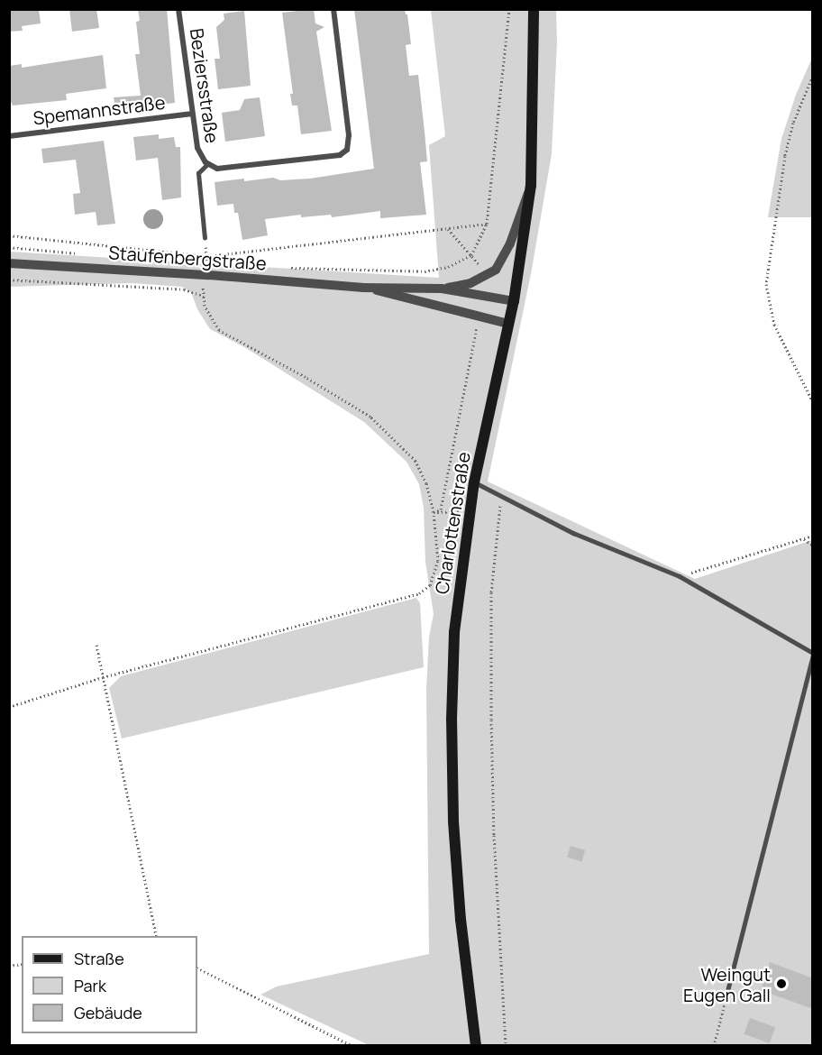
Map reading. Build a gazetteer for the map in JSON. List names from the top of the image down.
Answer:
{
  "streets": {
    "main road": ["Charlottenstraße"],
    "street": ["Beziersstraße", "Spemannstraße", "Staufenbergstraße"]
  },
  "crossings": [
    ["Beziersstraße", "Spemannstraße"],
    ["Staufenbergstraße", "Charlottenstraße"]
  ],
  "places": ["Weingut Eugen Gall"],
  "legend": ["Straße", "Park", "Gebäude"]
}
